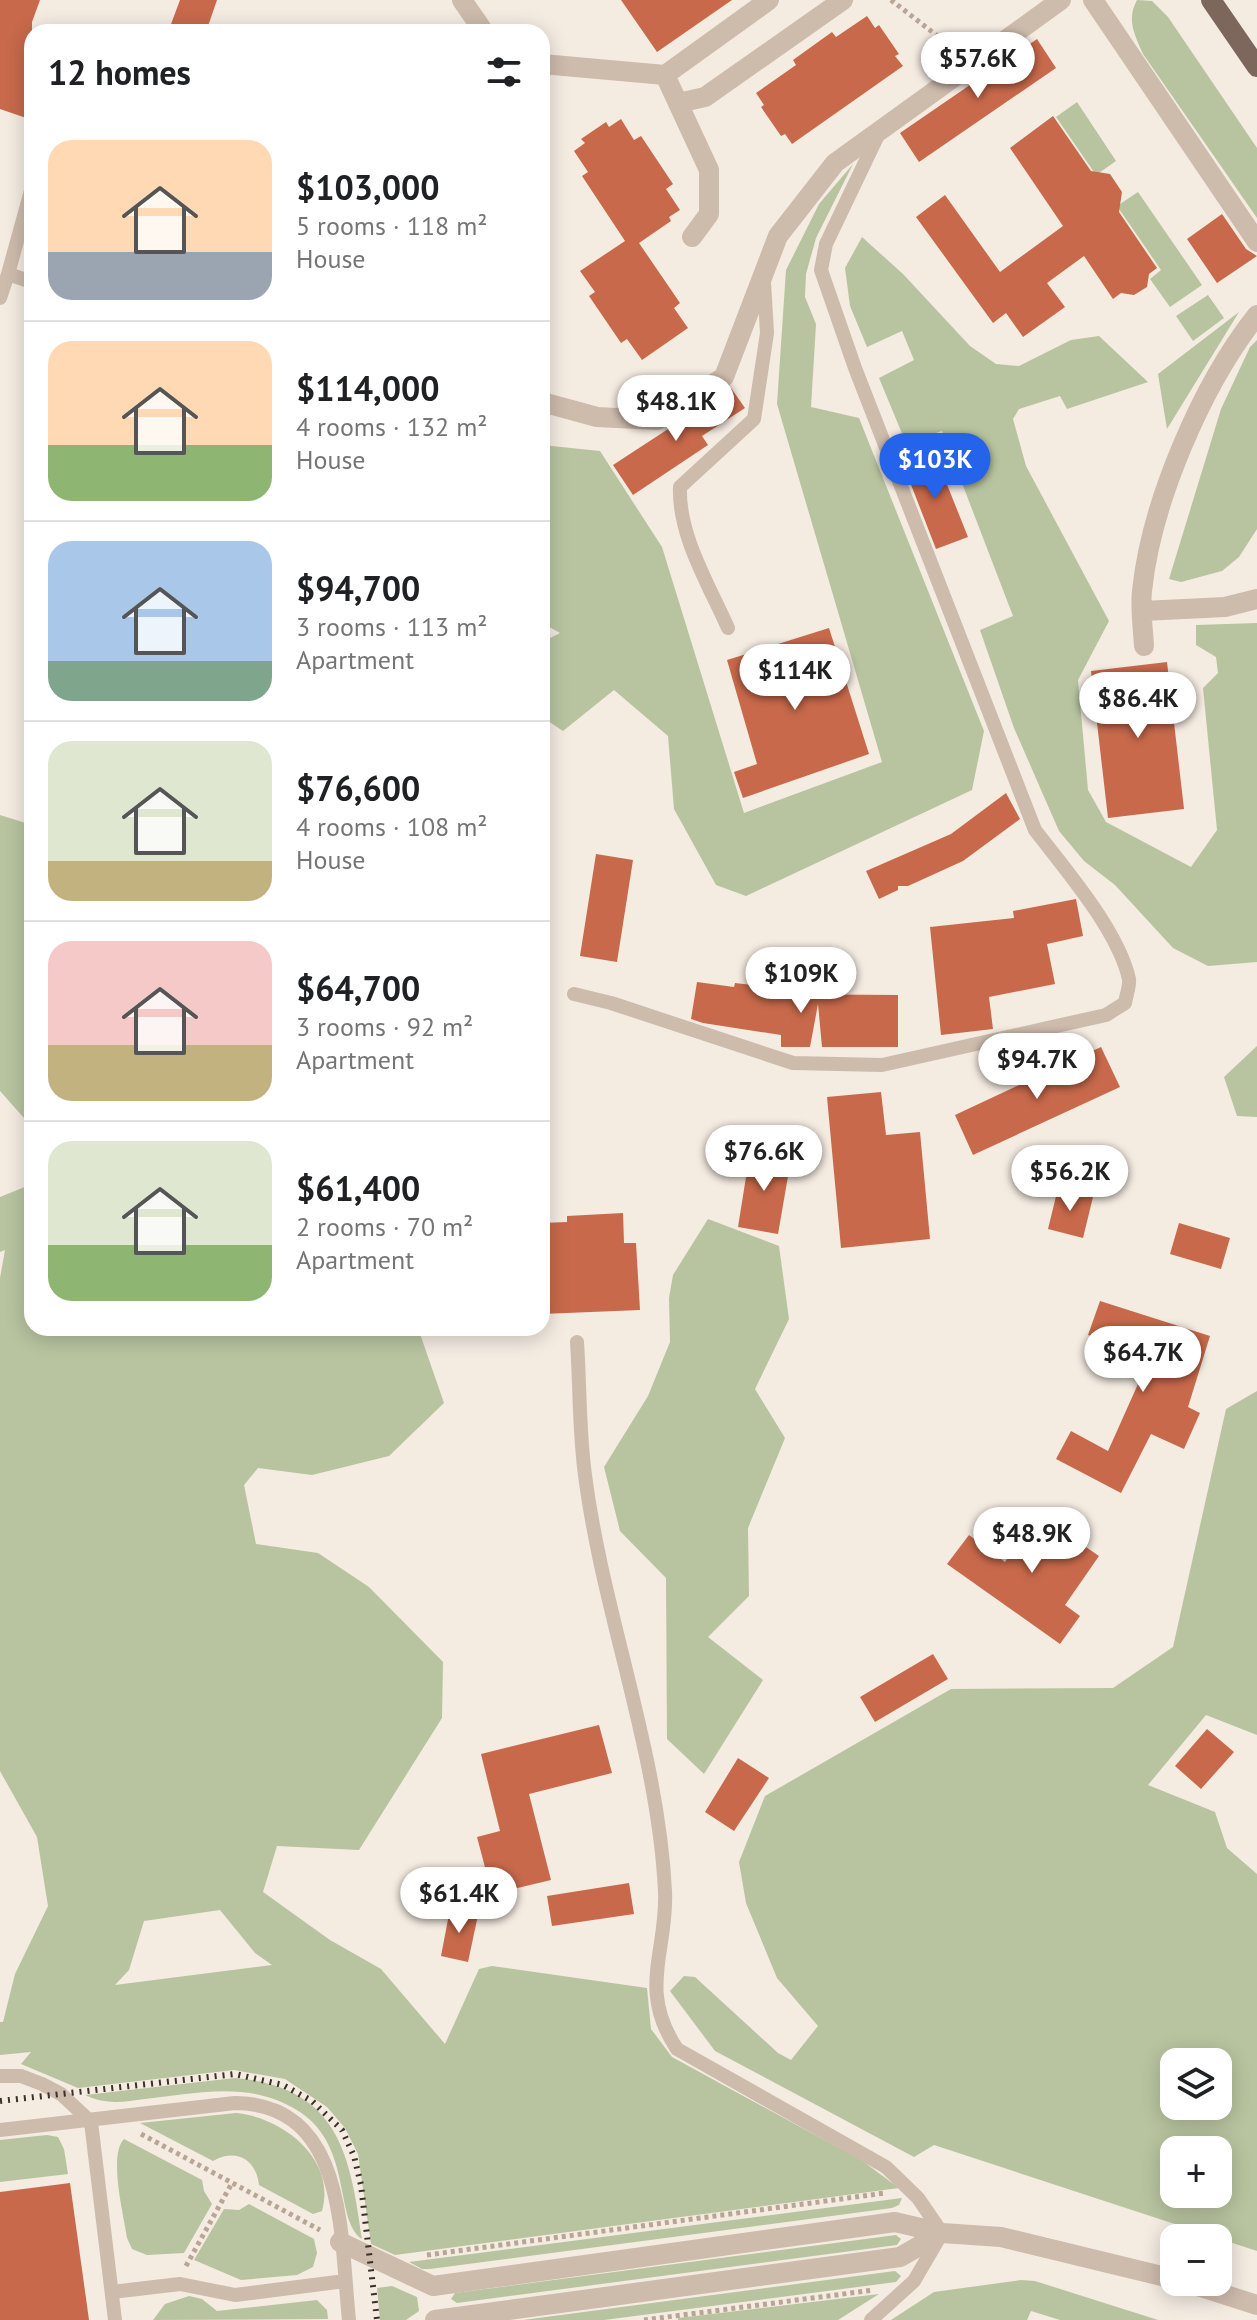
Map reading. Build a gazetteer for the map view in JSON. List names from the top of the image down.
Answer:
{
  "page": {
    "heading": "12 homes",
    "price": [
      "$57.6K",
      "$48.1K",
      "$103K",
      "$114K",
      "$86.4K",
      "$109K",
      "$94.7K",
      "$76.6K",
      "$56.2K",
      "$64.7K",
      "$48.9K",
      "$61.4K"
    ],
    "list": [
      {
        "name": "$103,000",
        "note": "5 rooms · 118 m² · House"
      },
      {
        "name": "$114,000",
        "note": "4 rooms · 132 m² · House"
      },
      {
        "name": "$94,700",
        "note": "3 rooms · 113 m² · Apartment"
      },
      {
        "name": "$76,600",
        "note": "4 rooms · 108 m² · House"
      },
      {
        "name": "$64,700",
        "note": "3 rooms · 92 m² · Apartment"
      },
      {
        "name": "$61,400",
        "note": "2 rooms · 70 m² · Apartment"
      }
    ],
    "map_buttons": ["+", "−"]
  }
}
